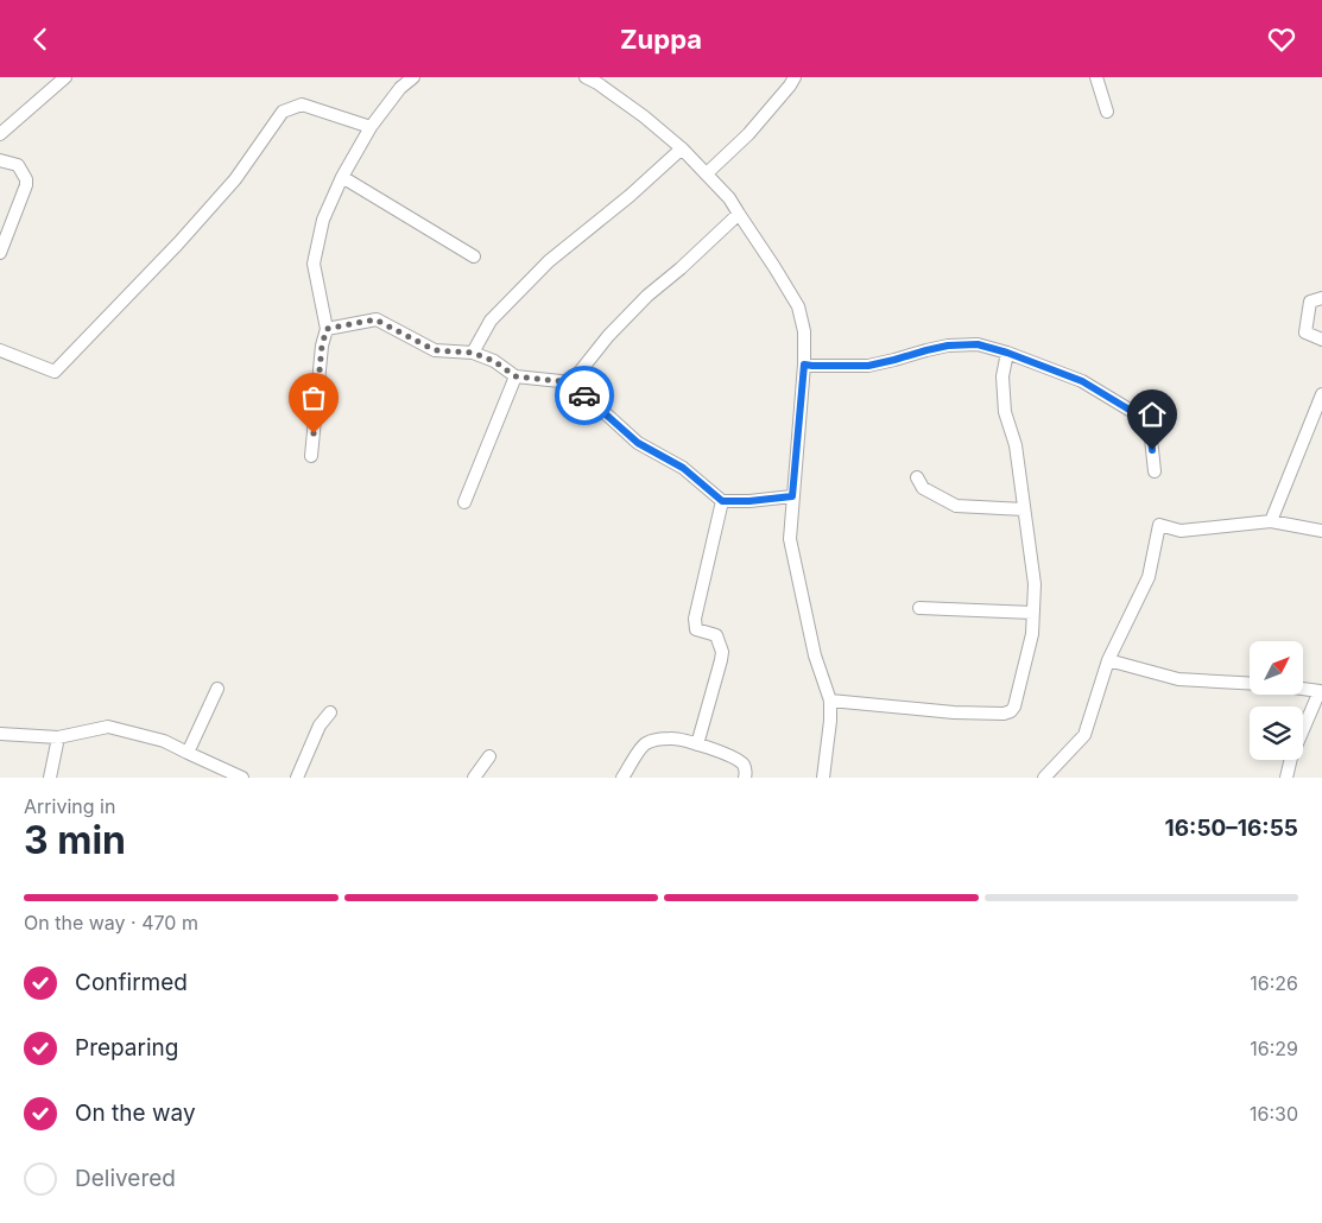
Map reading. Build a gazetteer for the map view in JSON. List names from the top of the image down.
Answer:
{
  "north": "top right",
  "page": {
    "header": "Zuppa",
    "heading": ["3 min", "Arriving in", "16:50–16:55"],
    "bar": "On the way · 470 m",
    "list": [
      ["Confirmed", "16:26"],
      ["Preparing", "16:29"],
      ["On the way", "16:30"],
      "Delivered"
    ]
  }
}
